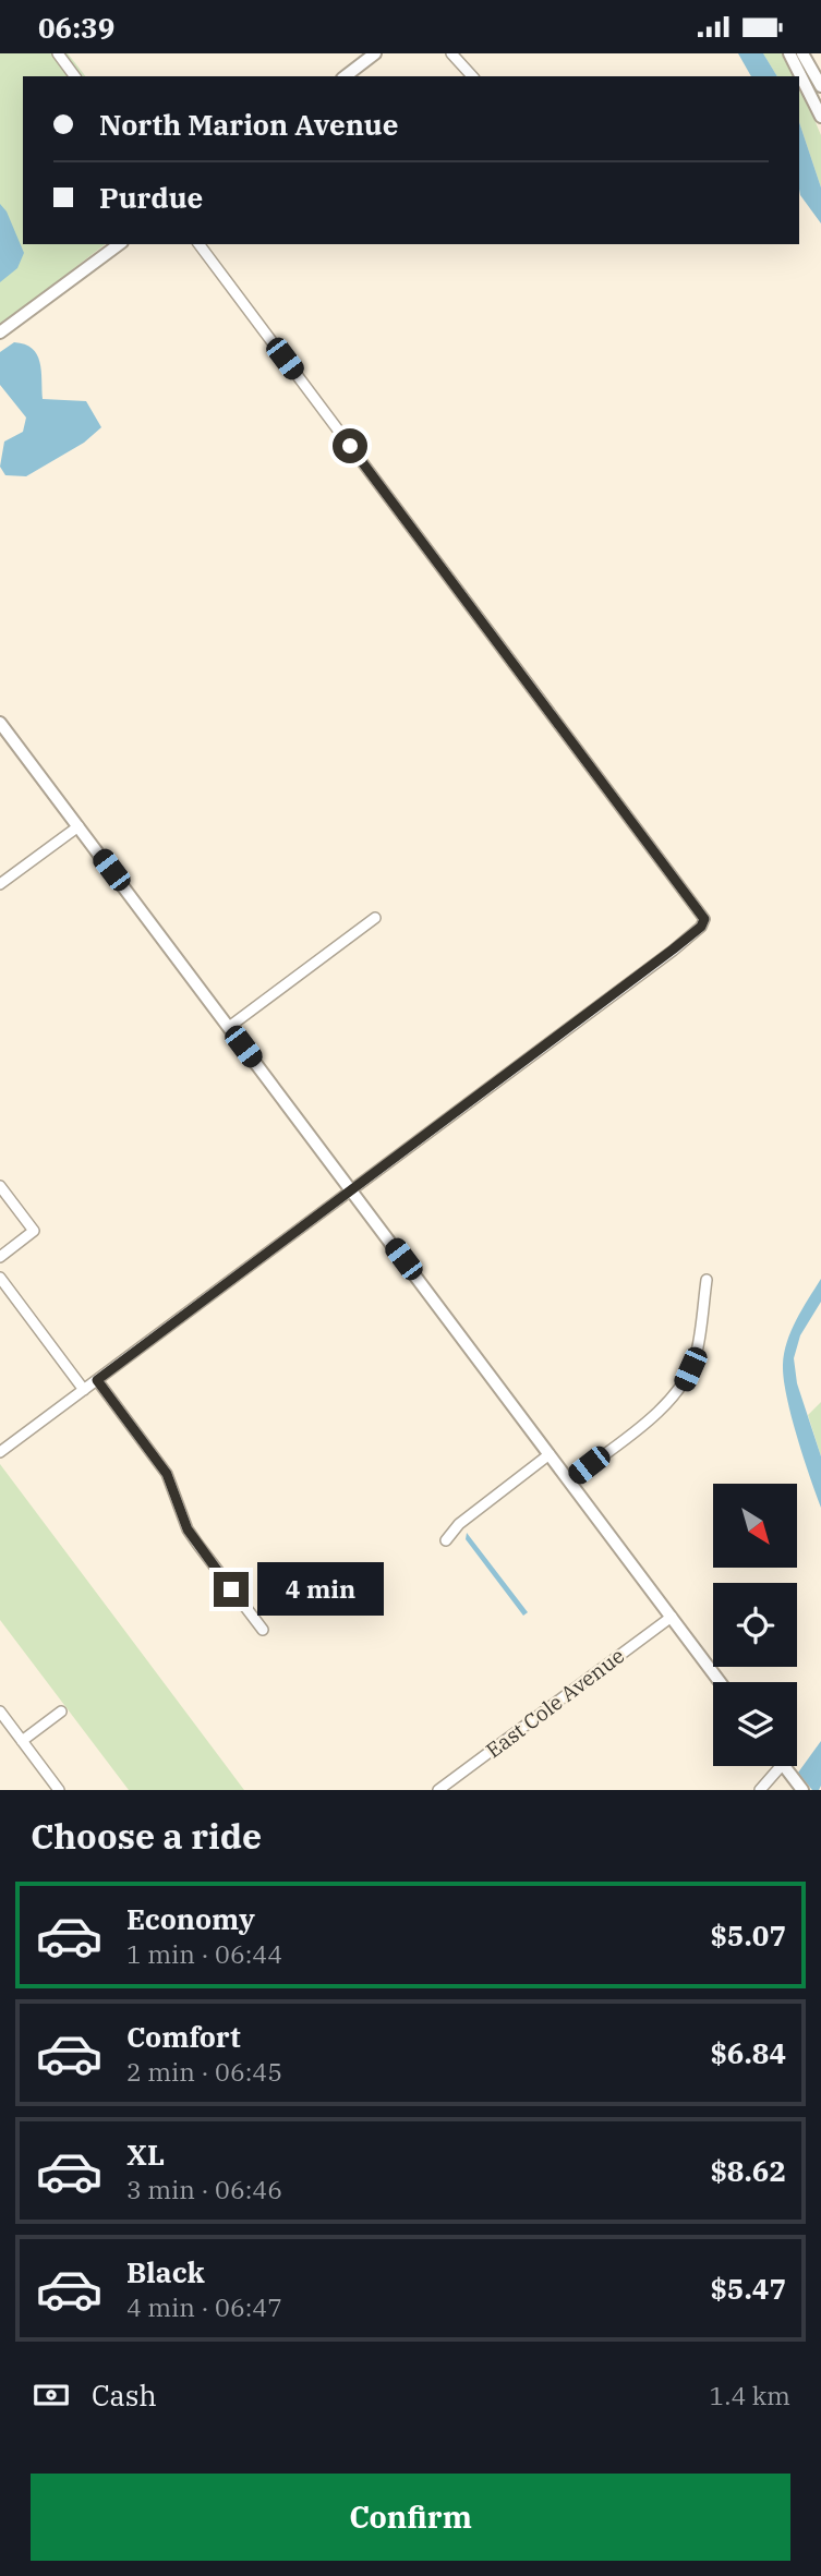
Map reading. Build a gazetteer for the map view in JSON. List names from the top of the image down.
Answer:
{
  "streets": {
    "street": ["East Cole Avenue"]
  },
  "north": "bottom right",
  "page": {
    "status": "06:39",
    "banner": ["North Marion Avenue", "Purdue"],
    "bubble": "4 min",
    "heading": "Choose a ride",
    "list": [
      {
        "name": "Economy",
        "note": "1 min · 06:44",
        "value": "$5.07"
      },
      {
        "name": "Comfort",
        "note": "2 min · 06:45",
        "value": "$6.84"
      },
      {
        "name": "XL",
        "note": "3 min · 06:46",
        "value": "$8.62"
      },
      {
        "name": "Black",
        "note": "4 min · 06:47",
        "value": "$5.47"
      }
    ],
    "pay": ["Cash", "1.4 km"],
    "buttons": "Confirm"
  }
}
